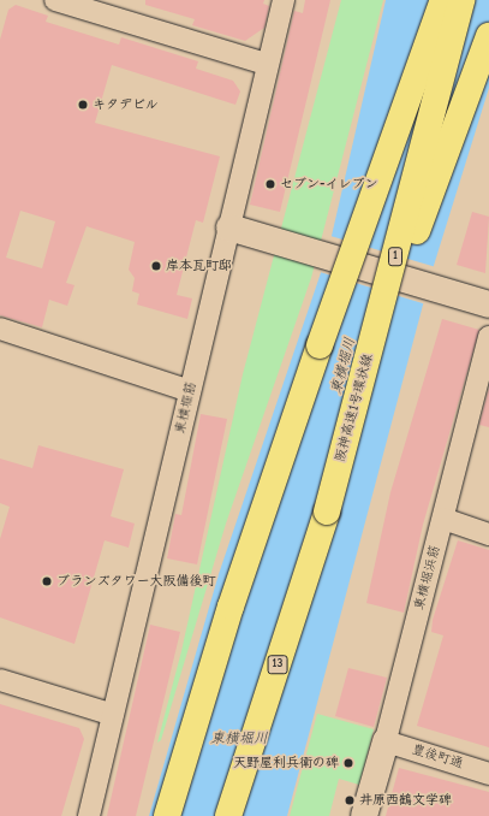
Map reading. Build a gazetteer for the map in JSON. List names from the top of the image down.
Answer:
{
  "streets": {
    "highway": ["1", "阪神高速1号環状線", "13"],
    "street": ["東横堀筋", "東横堀浜筋", "豊後町通"]
  },
  "crossings": [
    ["阪神高速1号環状線", "13"],
    ["東横堀浜筋", "豊後町通"]
  ],
  "water": ["東横堀川"],
  "places": [
    "キタデビル",
    "セブン-イレブン",
    "岸本瓦町邸",
    "ブランズタワー大阪備後町",
    "天野屋利兵衛の碑",
    "井原西鶴文学碑"
  ]
}
